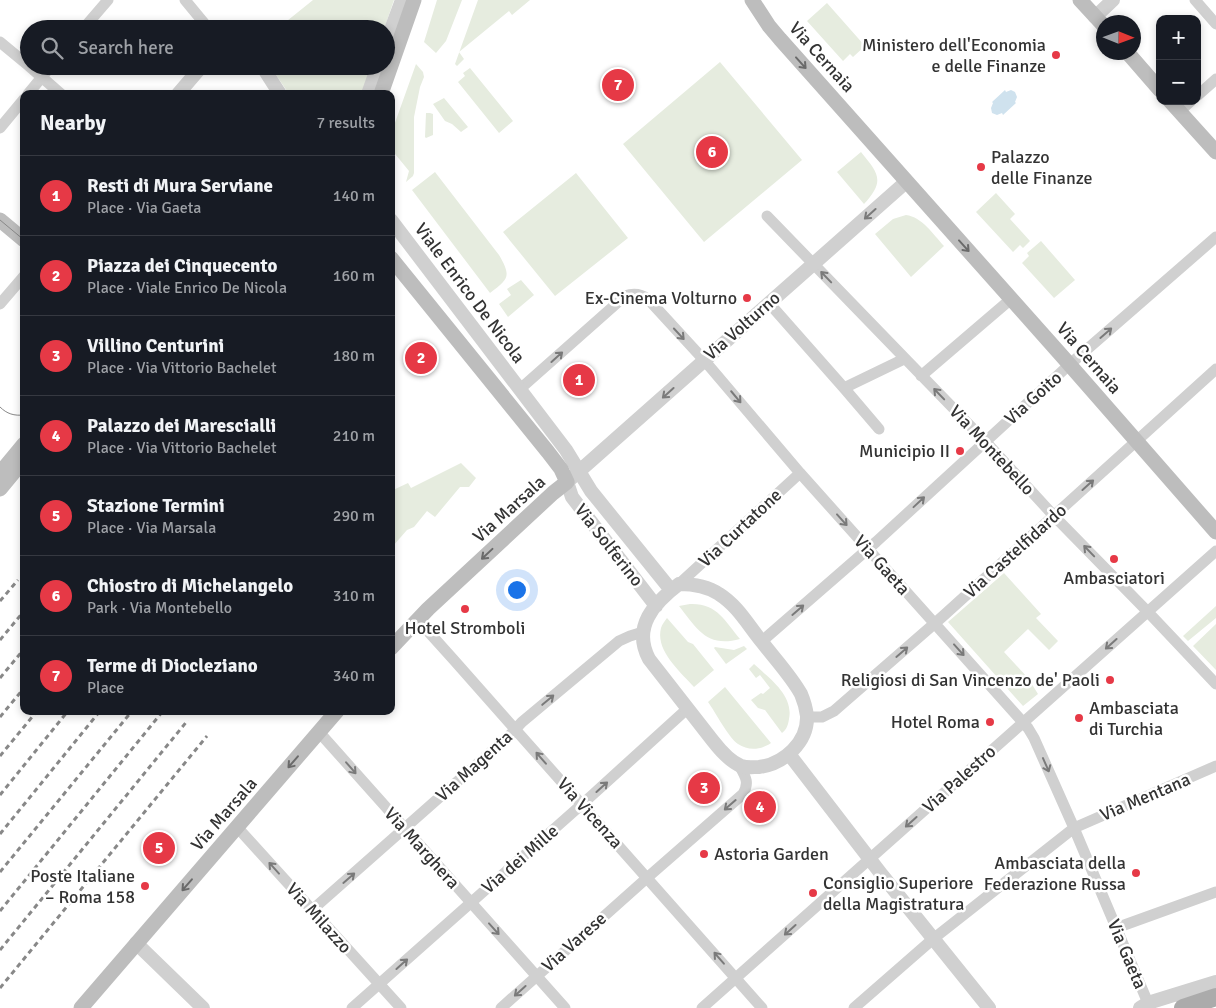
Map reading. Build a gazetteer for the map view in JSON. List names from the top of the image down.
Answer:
{
  "streets": {
    "main road": ["Via Cernaia", "Via Marsala"],
    "street": [
      "Viale Enrico De Nicola",
      "Via Volturno",
      "Via Goito",
      "Via Montebello",
      "Via Curtatone",
      "Via Solferino",
      "Via Castelfidardo",
      "Via Gaeta",
      "Via Magenta",
      "Via Palestro",
      "Via Mentana",
      "Via Vicenza",
      "Via Marghera",
      "Via dei Mille",
      "Via Milazzo",
      "Via Varese"
    ]
  },
  "crossings": [
    ["Via Cernaia", "Via Volturno"],
    ["Via Cernaia", "Via Goito"],
    ["Via Cernaia", "Via Castelfidardo"],
    ["Viale Enrico De Nicola", "Via Volturno"],
    ["Viale Enrico De Nicola", "Via Solferino"],
    ["Viale Enrico De Nicola", "Via Gaeta"],
    ["Via Volturno", "Via Montebello"],
    ["Via Volturno", "Via Marsala"],
    ["Via Volturno", "Via Solferino"],
    ["Via Volturno", "Via Gaeta"],
    ["Via Goito", "Via Montebello"],
    ["Via Goito", "Via Gaeta"],
    ["Via Montebello", "Via Castelfidardo"],
    ["Via Montebello", "Via Palestro"],
    ["Via Marsala", "Via Solferino"],
    ["Via Marsala", "Via Vicenza"],
    ["Via Marsala", "Via Marghera"],
    ["Via Marsala", "Via Milazzo"],
    ["Via Curtatone", "Via Solferino"],
    ["Via Curtatone", "Via Gaeta"],
    ["Via Castelfidardo", "Via Gaeta"],
    ["Via Gaeta", "Via Palestro"],
    ["Via Gaeta", "Via Mentana"],
    ["Via Magenta", "Via Vicenza"],
    ["Via Magenta", "Via Marghera"],
    ["Via Magenta", "Via Milazzo"],
    ["Via Palestro", "Via Vicenza"],
    ["Via Vicenza", "Via dei Mille"],
    ["Via Vicenza", "Via Varese"],
    ["Via Marghera", "Via dei Mille"],
    ["Via Marghera", "Via Varese"],
    ["Via dei Mille", "Via Milazzo"]
  ],
  "one_way": [
    "Via Cernaia",
    "Via Volturno",
    "Via Goito",
    "Via Marsala",
    "Via Castelfidardo",
    "Via Gaeta",
    "Via Magenta",
    "Via Palestro",
    "Via Vicenza",
    "Via Marghera",
    "Via dei Mille",
    "Via Milazzo",
    "Via Varese"
  ],
  "places": [
    "Ministero dell'Economia e delle Finanze",
    "Palazzo delle Finanze",
    "Ex-Cinema Volturno",
    "Municipio II",
    "Ambasciatori",
    "Hotel Stromboli",
    "Religiosi di San Vincenzo de' Paoli",
    "Ambasciata di Turchia",
    "Hotel Roma",
    "Astoria Garden",
    "Ambasciata della Federazione Russa",
    "Poste Italiane – Roma 158",
    "Consiglio Superiore della Magistratura"
  ],
  "north": "right",
  "page": {
    "map_buttons": ["+", "−"],
    "search": "Search here",
    "pins": [
      "7",
      "6",
      "2",
      "1",
      "3",
      "4",
      "5"
    ],
    "heading": ["Nearby", "7 results"],
    "list": [
      {
        "mark": "1",
        "name": "Resti di Mura Serviane",
        "note": "Place · Via Gaeta",
        "value": "140 m"
      },
      {
        "mark": "2",
        "name": "Piazza dei Cinquecento",
        "note": "Place · Viale Enrico De Nicola",
        "value": "160 m"
      },
      {
        "mark": "3",
        "name": "Villino Centurini",
        "note": "Place · Via Vittorio Bachelet",
        "value": "180 m"
      },
      {
        "mark": "4",
        "name": "Palazzo dei Marescialli",
        "note": "Place · Via Vittorio Bachelet",
        "value": "210 m"
      },
      {
        "mark": "5",
        "name": "Stazione Termini",
        "note": "Place · Via Marsala",
        "value": "290 m"
      },
      {
        "mark": "6",
        "name": "Chiostro di Michelangelo",
        "note": "Park · Via Montebello",
        "value": "310 m"
      },
      {
        "mark": "7",
        "name": "Terme di Diocleziano",
        "note": "Place",
        "value": "340 m"
      }
    ]
  }
}
